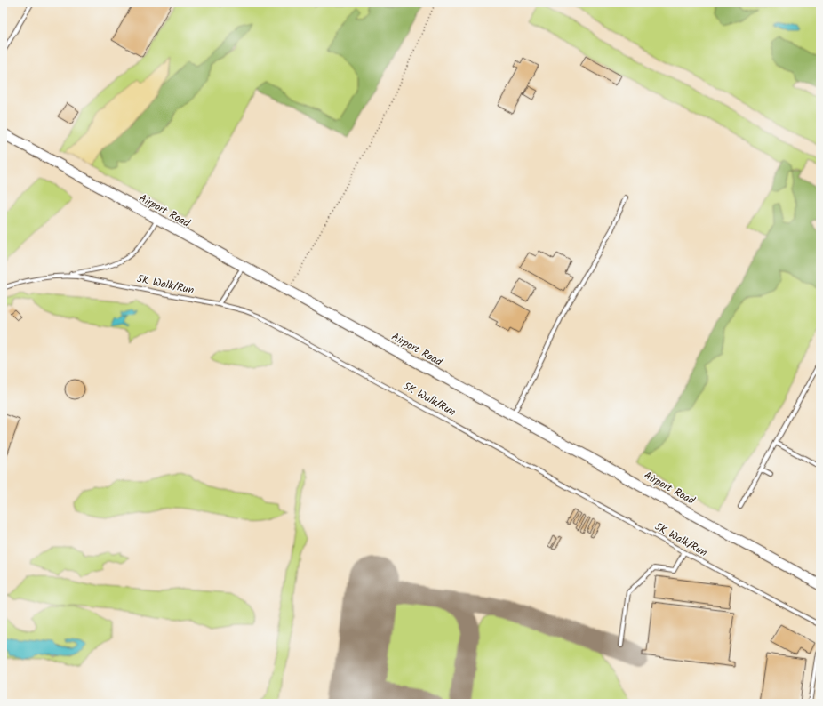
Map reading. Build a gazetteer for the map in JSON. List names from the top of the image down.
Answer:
{
  "streets": {
    "main road": ["Airport Road"],
    "lane": ["5K Walk/Run"]
  }
}
